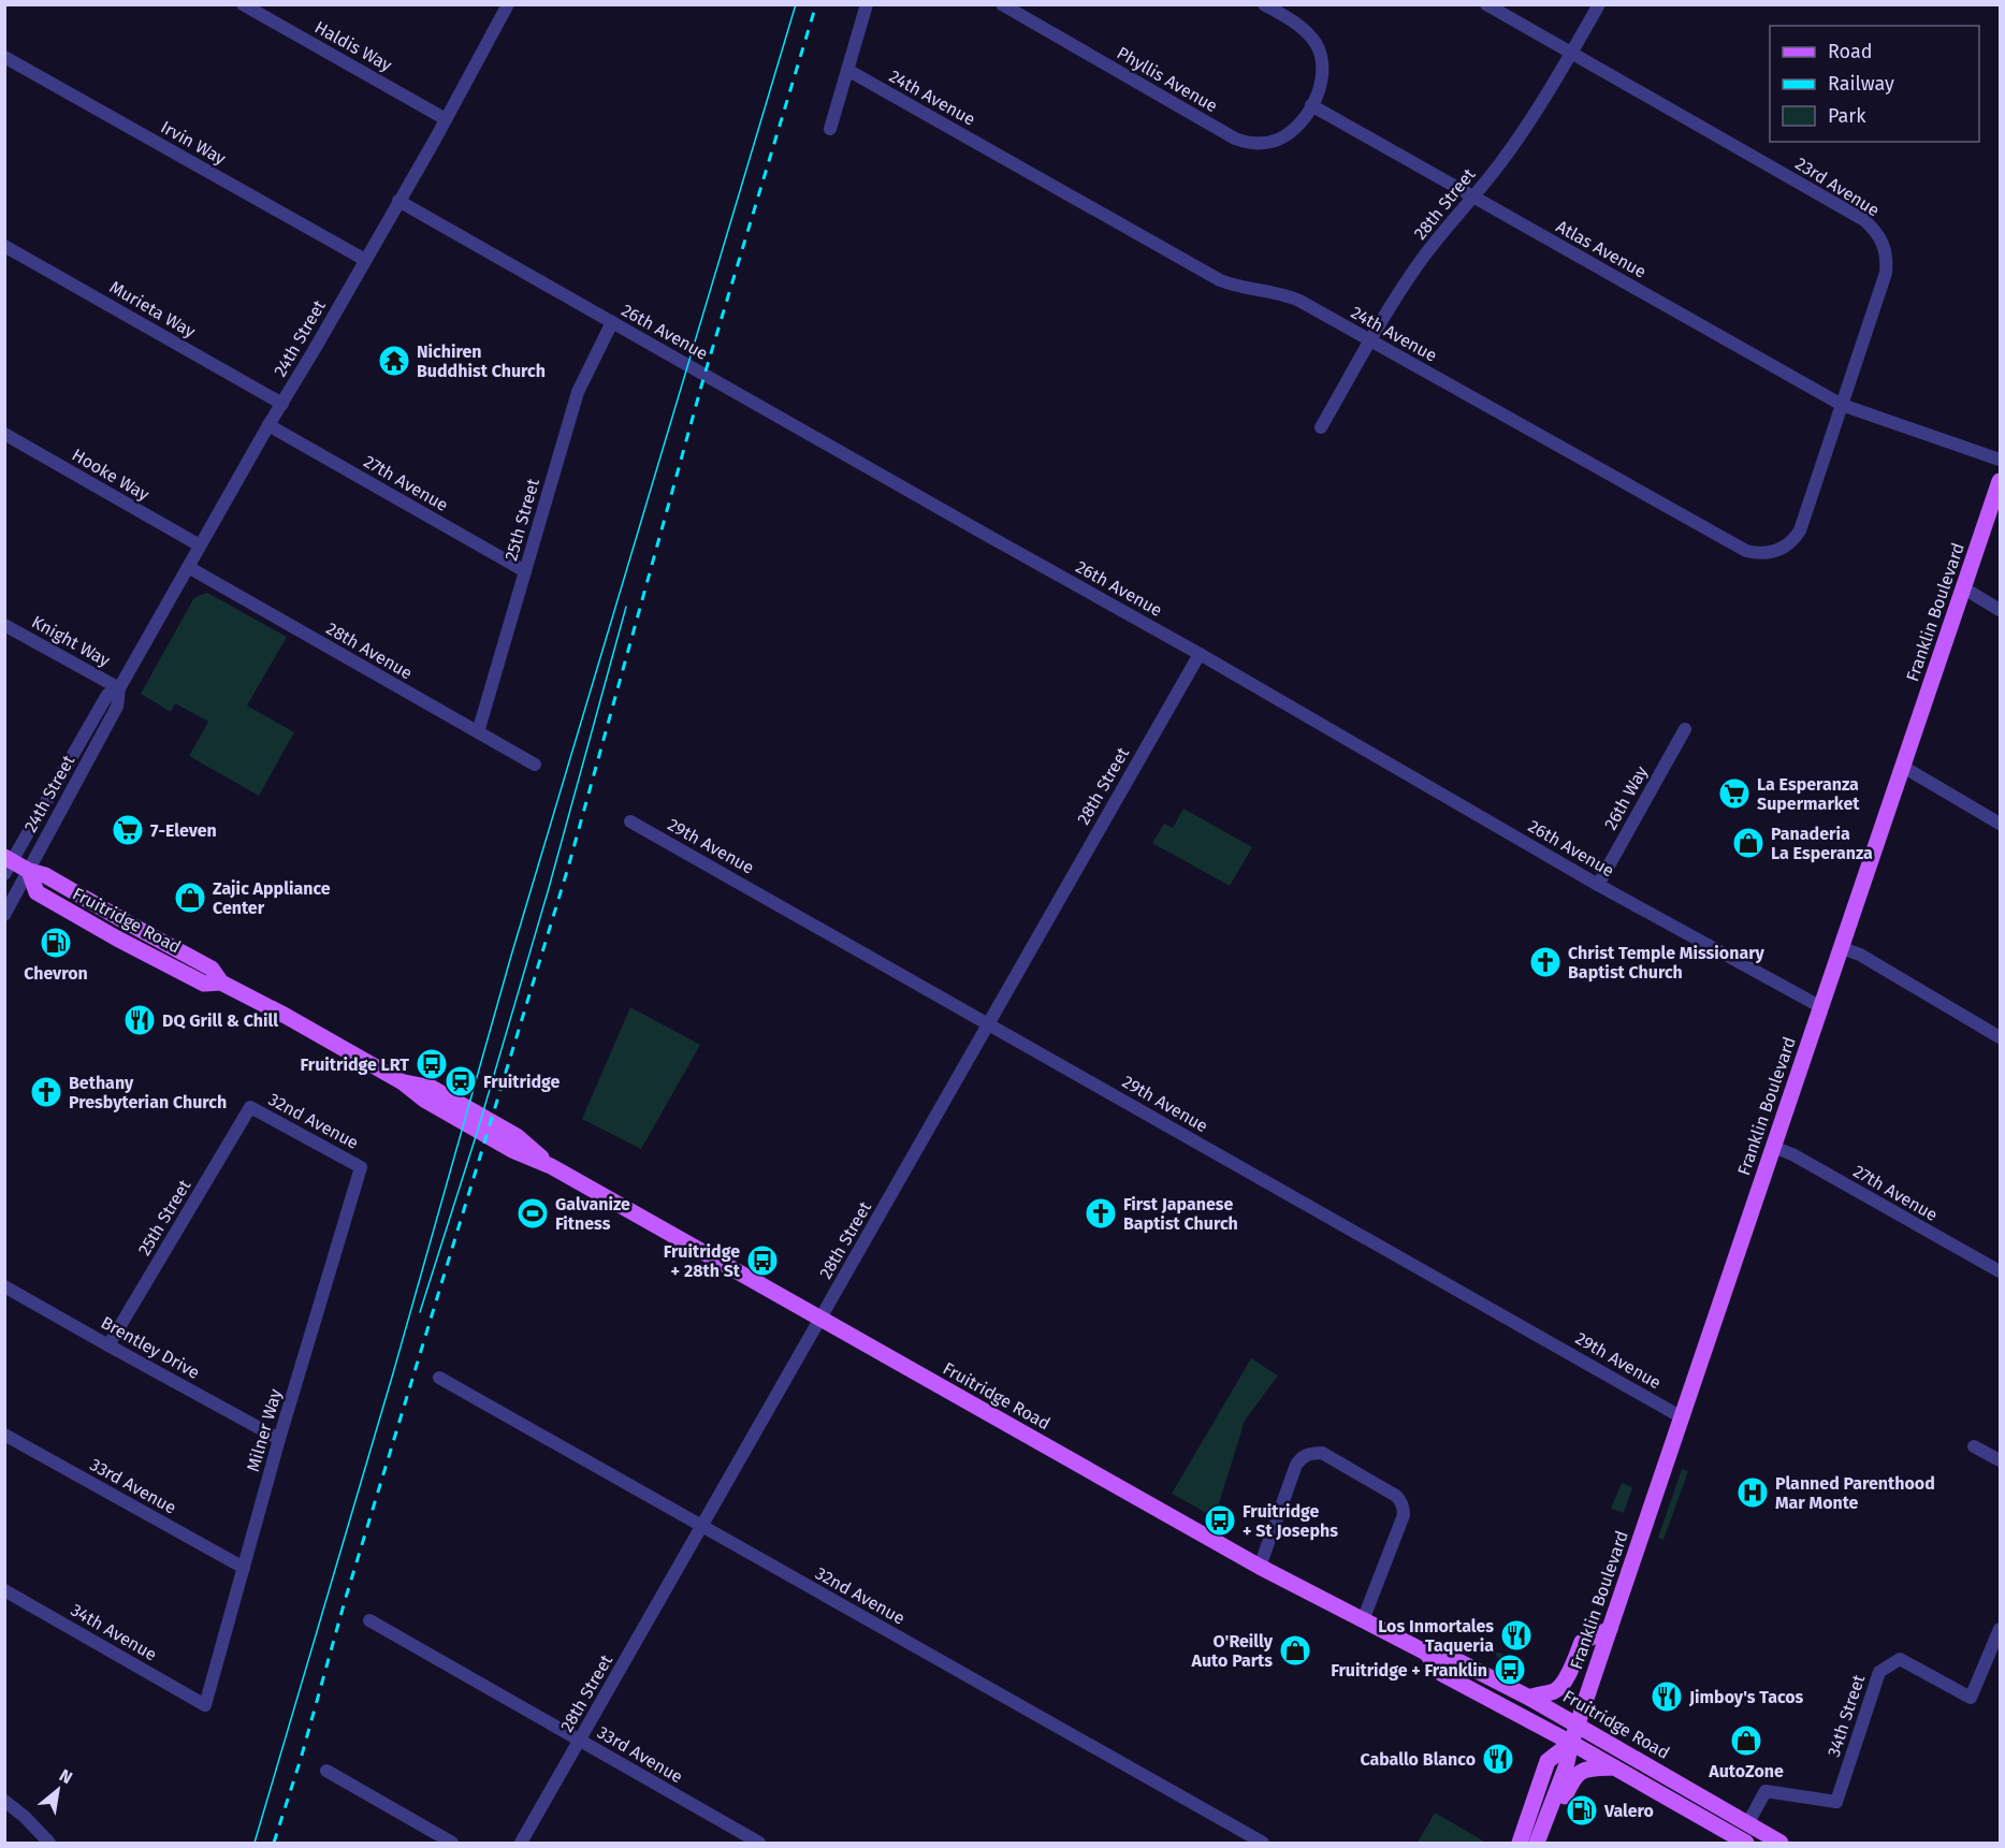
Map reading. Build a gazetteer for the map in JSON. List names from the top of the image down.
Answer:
{
  "streets": {
    "main road": ["Franklin Boulevard", "Fruitridge Road"],
    "street": [
      "Haldis Way",
      "Phyllis Avenue",
      "24th Avenue",
      "Irvin Way",
      "23rd Avenue",
      "28th Street",
      "Atlas Avenue",
      "Murieta Way",
      "26th Avenue",
      "24th Street",
      "Hooke Way",
      "27th Avenue",
      "25th Street",
      "Knight Way",
      "28th Avenue",
      "26th Way",
      "29th Avenue",
      "32nd Avenue",
      "Brentley Drive",
      "Milner Way",
      "33rd Avenue",
      "34th Avenue",
      "34th Street"
    ]
  },
  "crossings": [
    ["Haldis Way", "24th Street"],
    ["Phyllis Avenue", "Atlas Avenue"],
    ["24th Avenue", "23rd Avenue"],
    ["24th Avenue", "28th Street"],
    ["24th Avenue", "Atlas Avenue"],
    ["Irvin Way", "24th Street"],
    ["23rd Avenue", "28th Street"],
    ["23rd Avenue", "Atlas Avenue"],
    ["28th Street", "Atlas Avenue"],
    ["28th Street", "26th Avenue"],
    ["28th Street", "29th Avenue"],
    ["28th Street", "Fruitridge Road"],
    ["28th Street", "32nd Avenue"],
    ["28th Street", "33rd Avenue"],
    ["Murieta Way", "24th Street"],
    ["26th Avenue", "24th Street"],
    ["26th Avenue", "25th Street"],
    ["26th Avenue", "Franklin Boulevard"],
    ["26th Avenue", "26th Way"],
    ["24th Street", "Hooke Way"],
    ["24th Street", "27th Avenue"],
    ["24th Street", "Knight Way"],
    ["24th Street", "28th Avenue"],
    ["24th Street", "Fruitridge Road"],
    ["27th Avenue", "25th Street"],
    ["27th Avenue", "Franklin Boulevard"],
    ["25th Street", "28th Avenue"],
    ["25th Street", "32nd Avenue"],
    ["25th Street", "Brentley Drive"],
    ["Franklin Boulevard", "29th Avenue"],
    ["Franklin Boulevard", "Fruitridge Road"],
    ["Fruitridge Road", "34th Street"],
    ["32nd Avenue", "Milner Way"],
    ["Brentley Drive", "Milner Way"],
    ["Milner Way", "33rd Avenue"],
    ["Milner Way", "34th Avenue"]
  ],
  "places": {
    "temple": ["Nichiren Buddhist Church"],
    "supermarket": ["La Esperanza Supermarket", "7-Eleven"],
    "shop": [
      "Panaderia La Esperanza",
      "Zajic Appliance Center",
      "O'Reilly Auto Parts",
      "AutoZone"
    ],
    "fuel station": ["Chevron", "Valero"],
    "church": ["Christ Temple Missionary Baptist Church", "Bethany Presbyterian Church", "First Japanese Baptist Church"],
    "restaurant": [
      "DQ Grill & Chill",
      "Los Inmortales Taqueria",
      "Jimboy's Tacos",
      "Caballo Blanco"
    ],
    "bus stop": [
      "Fruitridge LRT",
      "Fruitridge + 28th St",
      "Fruitridge + St Josephs",
      "Fruitridge + Franklin"
    ],
    "station": ["Fruitridge"],
    "sports": ["Galvanize Fitness"],
    "hospital": ["Planned Parenthood Mar Monte"]
  },
  "legend": ["Road", "Railway", "Park"],
  "north": "top right"
}
